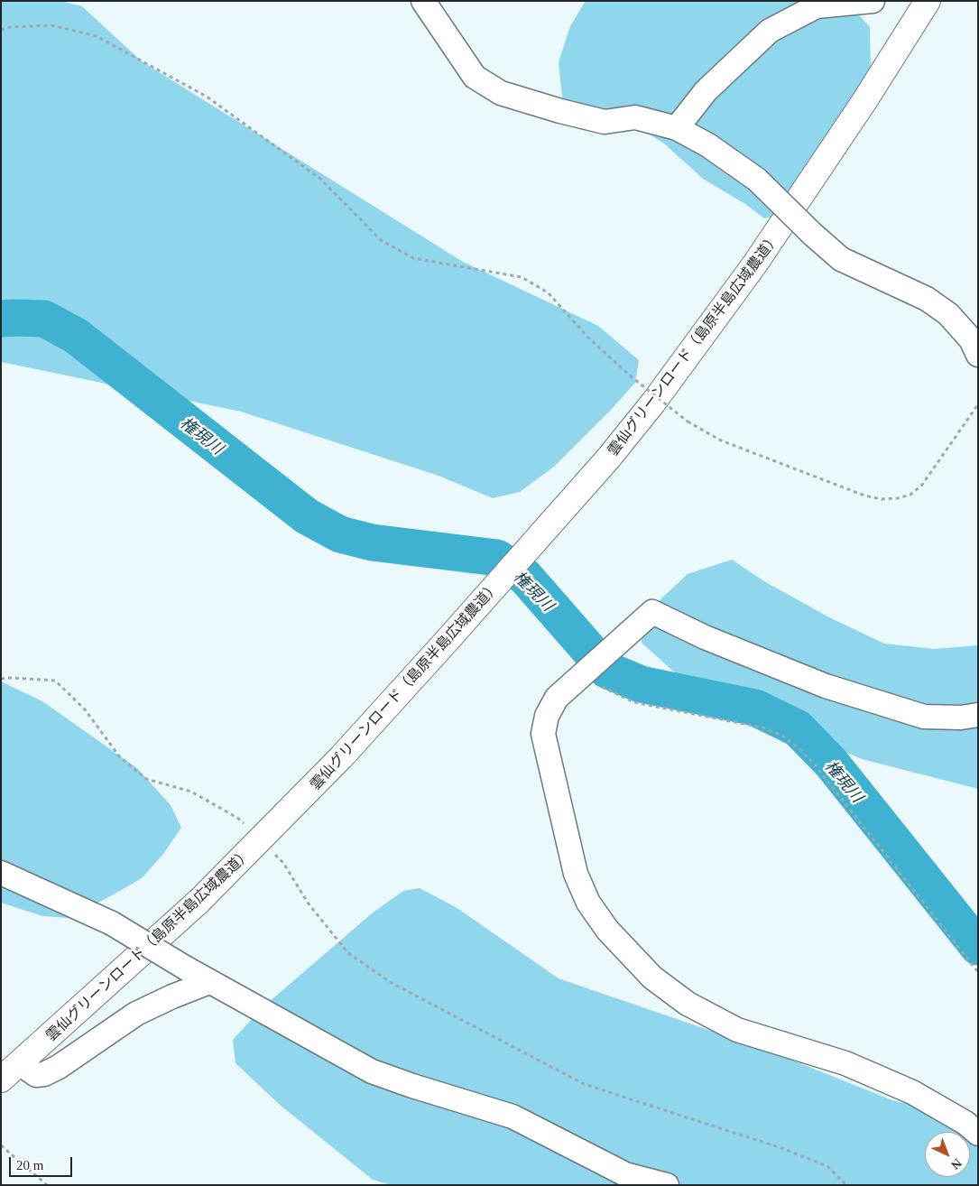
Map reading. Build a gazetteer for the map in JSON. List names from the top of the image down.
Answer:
{
  "streets": {
    "street": ["雲仙グリーンロード（島原半島広域農道）"]
  },
  "water": ["権現川"],
  "scale_bar": "20 m",
  "north": "bottom right"
}
